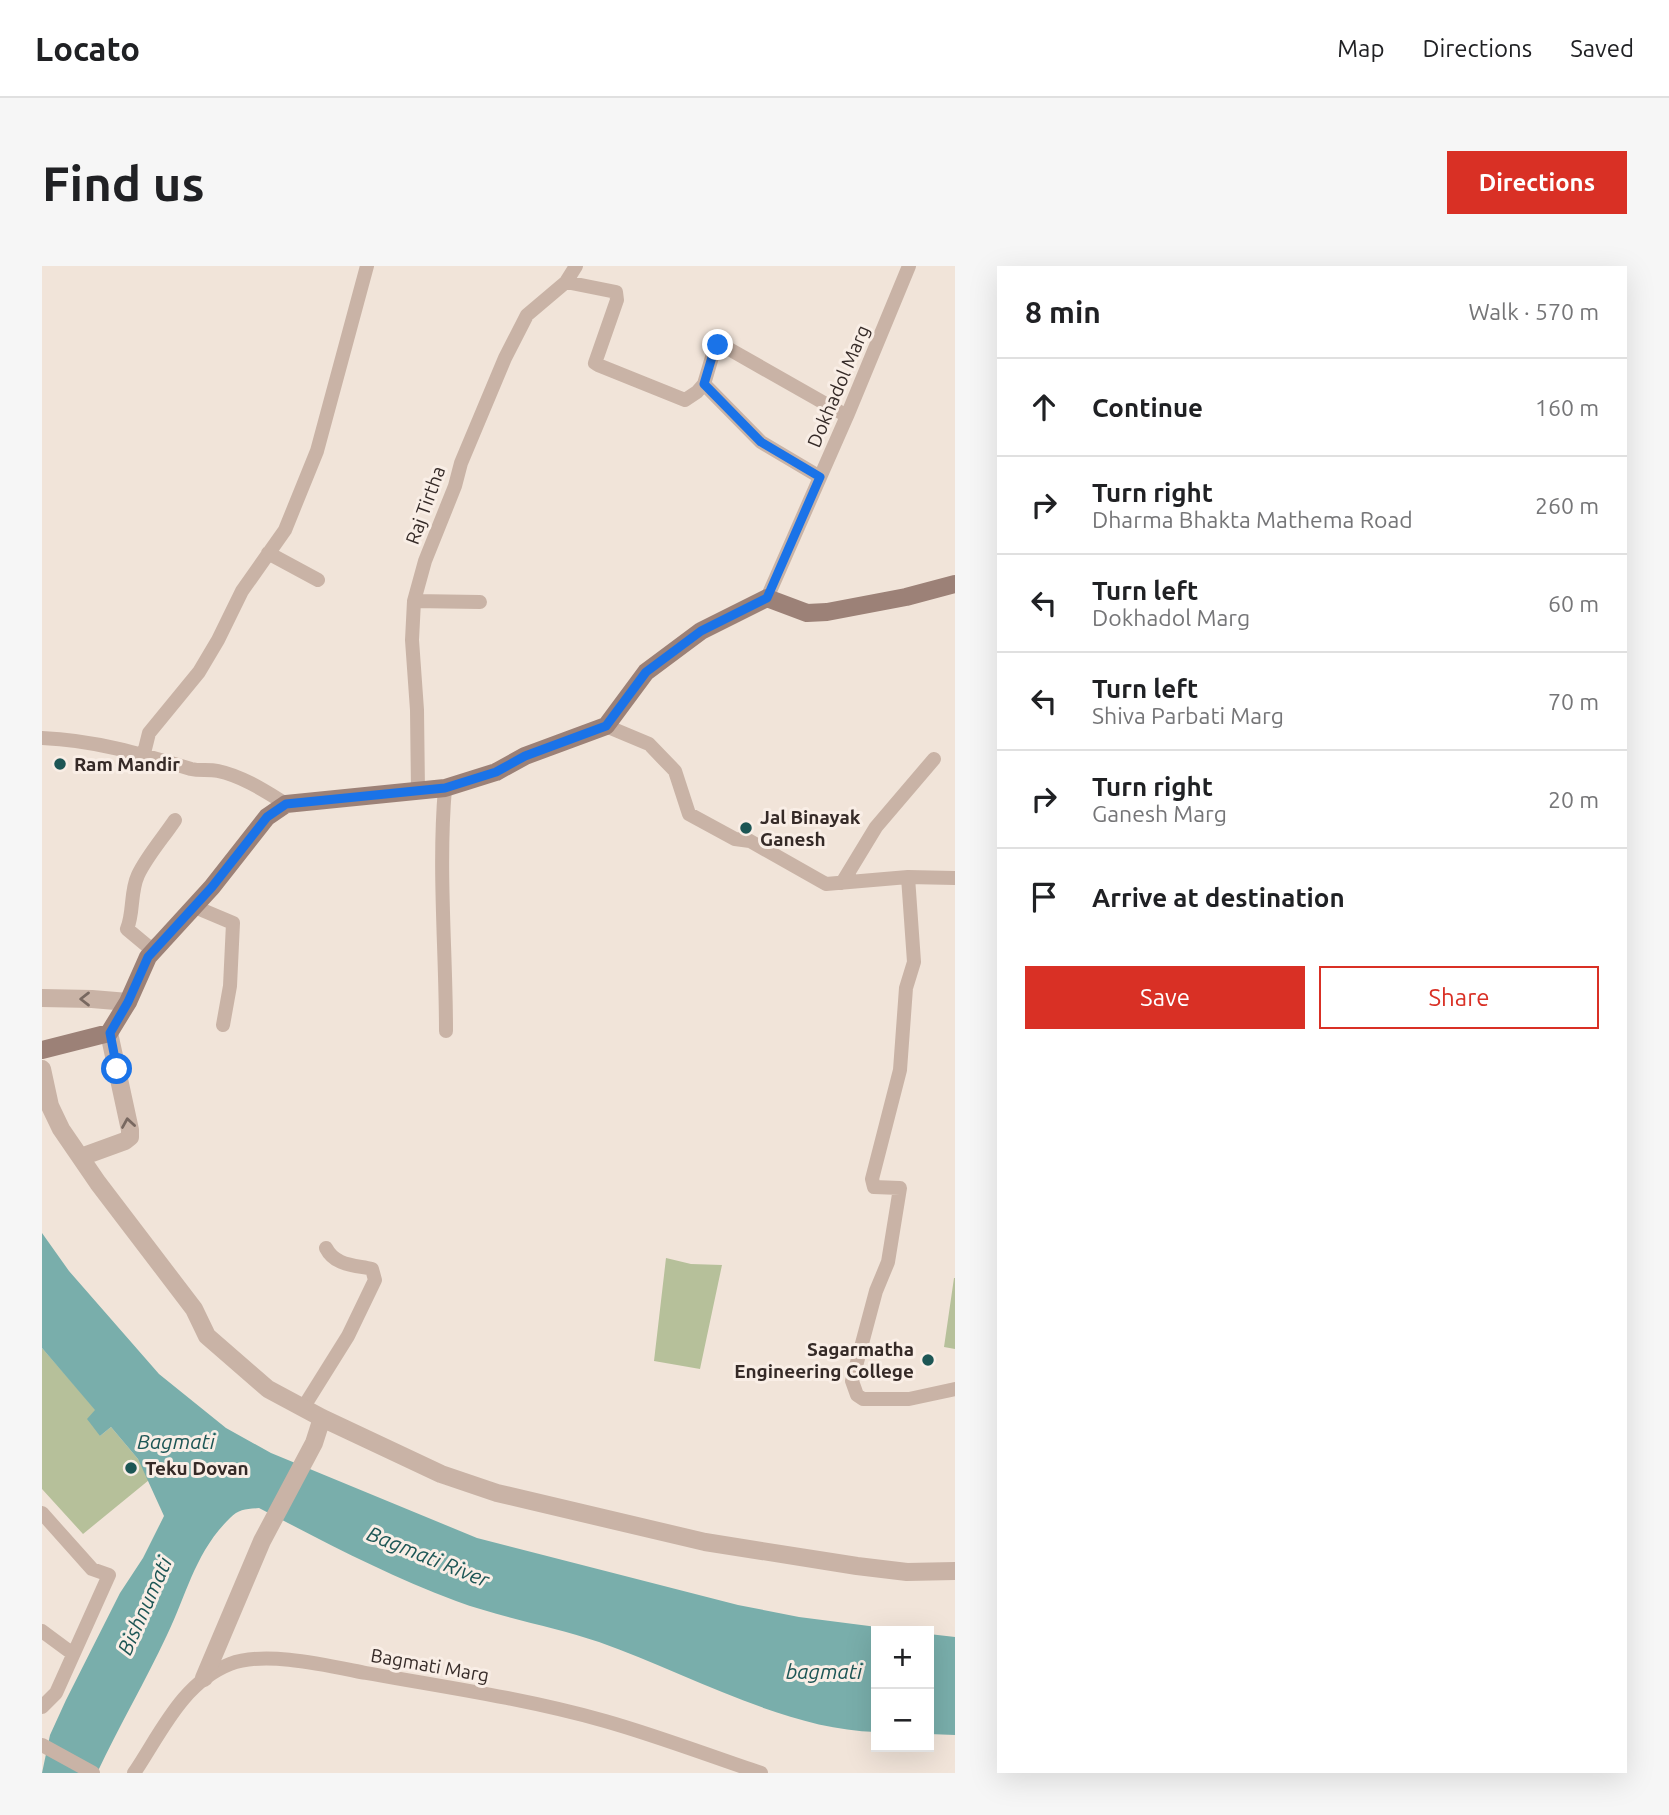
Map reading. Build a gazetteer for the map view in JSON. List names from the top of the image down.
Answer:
{
  "streets": {
    "street": ["Dokhadol Marg", "Raj Tirtha", "Bagmati Marg"]
  },
  "water": [
    "Bagmati",
    "Bagmati River",
    "Bishnumati",
    "bagmati"
  ],
  "places": [
    "Ram Mandir",
    "Jal Binayak Ganesh",
    "Sagarmatha Engineering College",
    "Teku Dovan"
  ],
  "page": {
    "header": "Locato",
    "nav": ["Map", "Directions", "Saved"],
    "buttons": [
      "Directions",
      ["Save", "Share"]
    ],
    "title": "Find us",
    "heading": ["8 min", "Walk · 570 m"],
    "list": [
      ["Continue", "160 m"],
      ["Turn right", "Dharma Bhakta Mathema Road", "260 m"],
      ["Turn left", "Dokhadol Marg", "60 m"],
      ["Turn left", "Shiva Parbati Marg", "70 m"],
      ["Turn right", "Ganesh Marg", "20 m"],
      "Arrive at destination"
    ],
    "map_buttons": ["+", "−"]
  }
}
